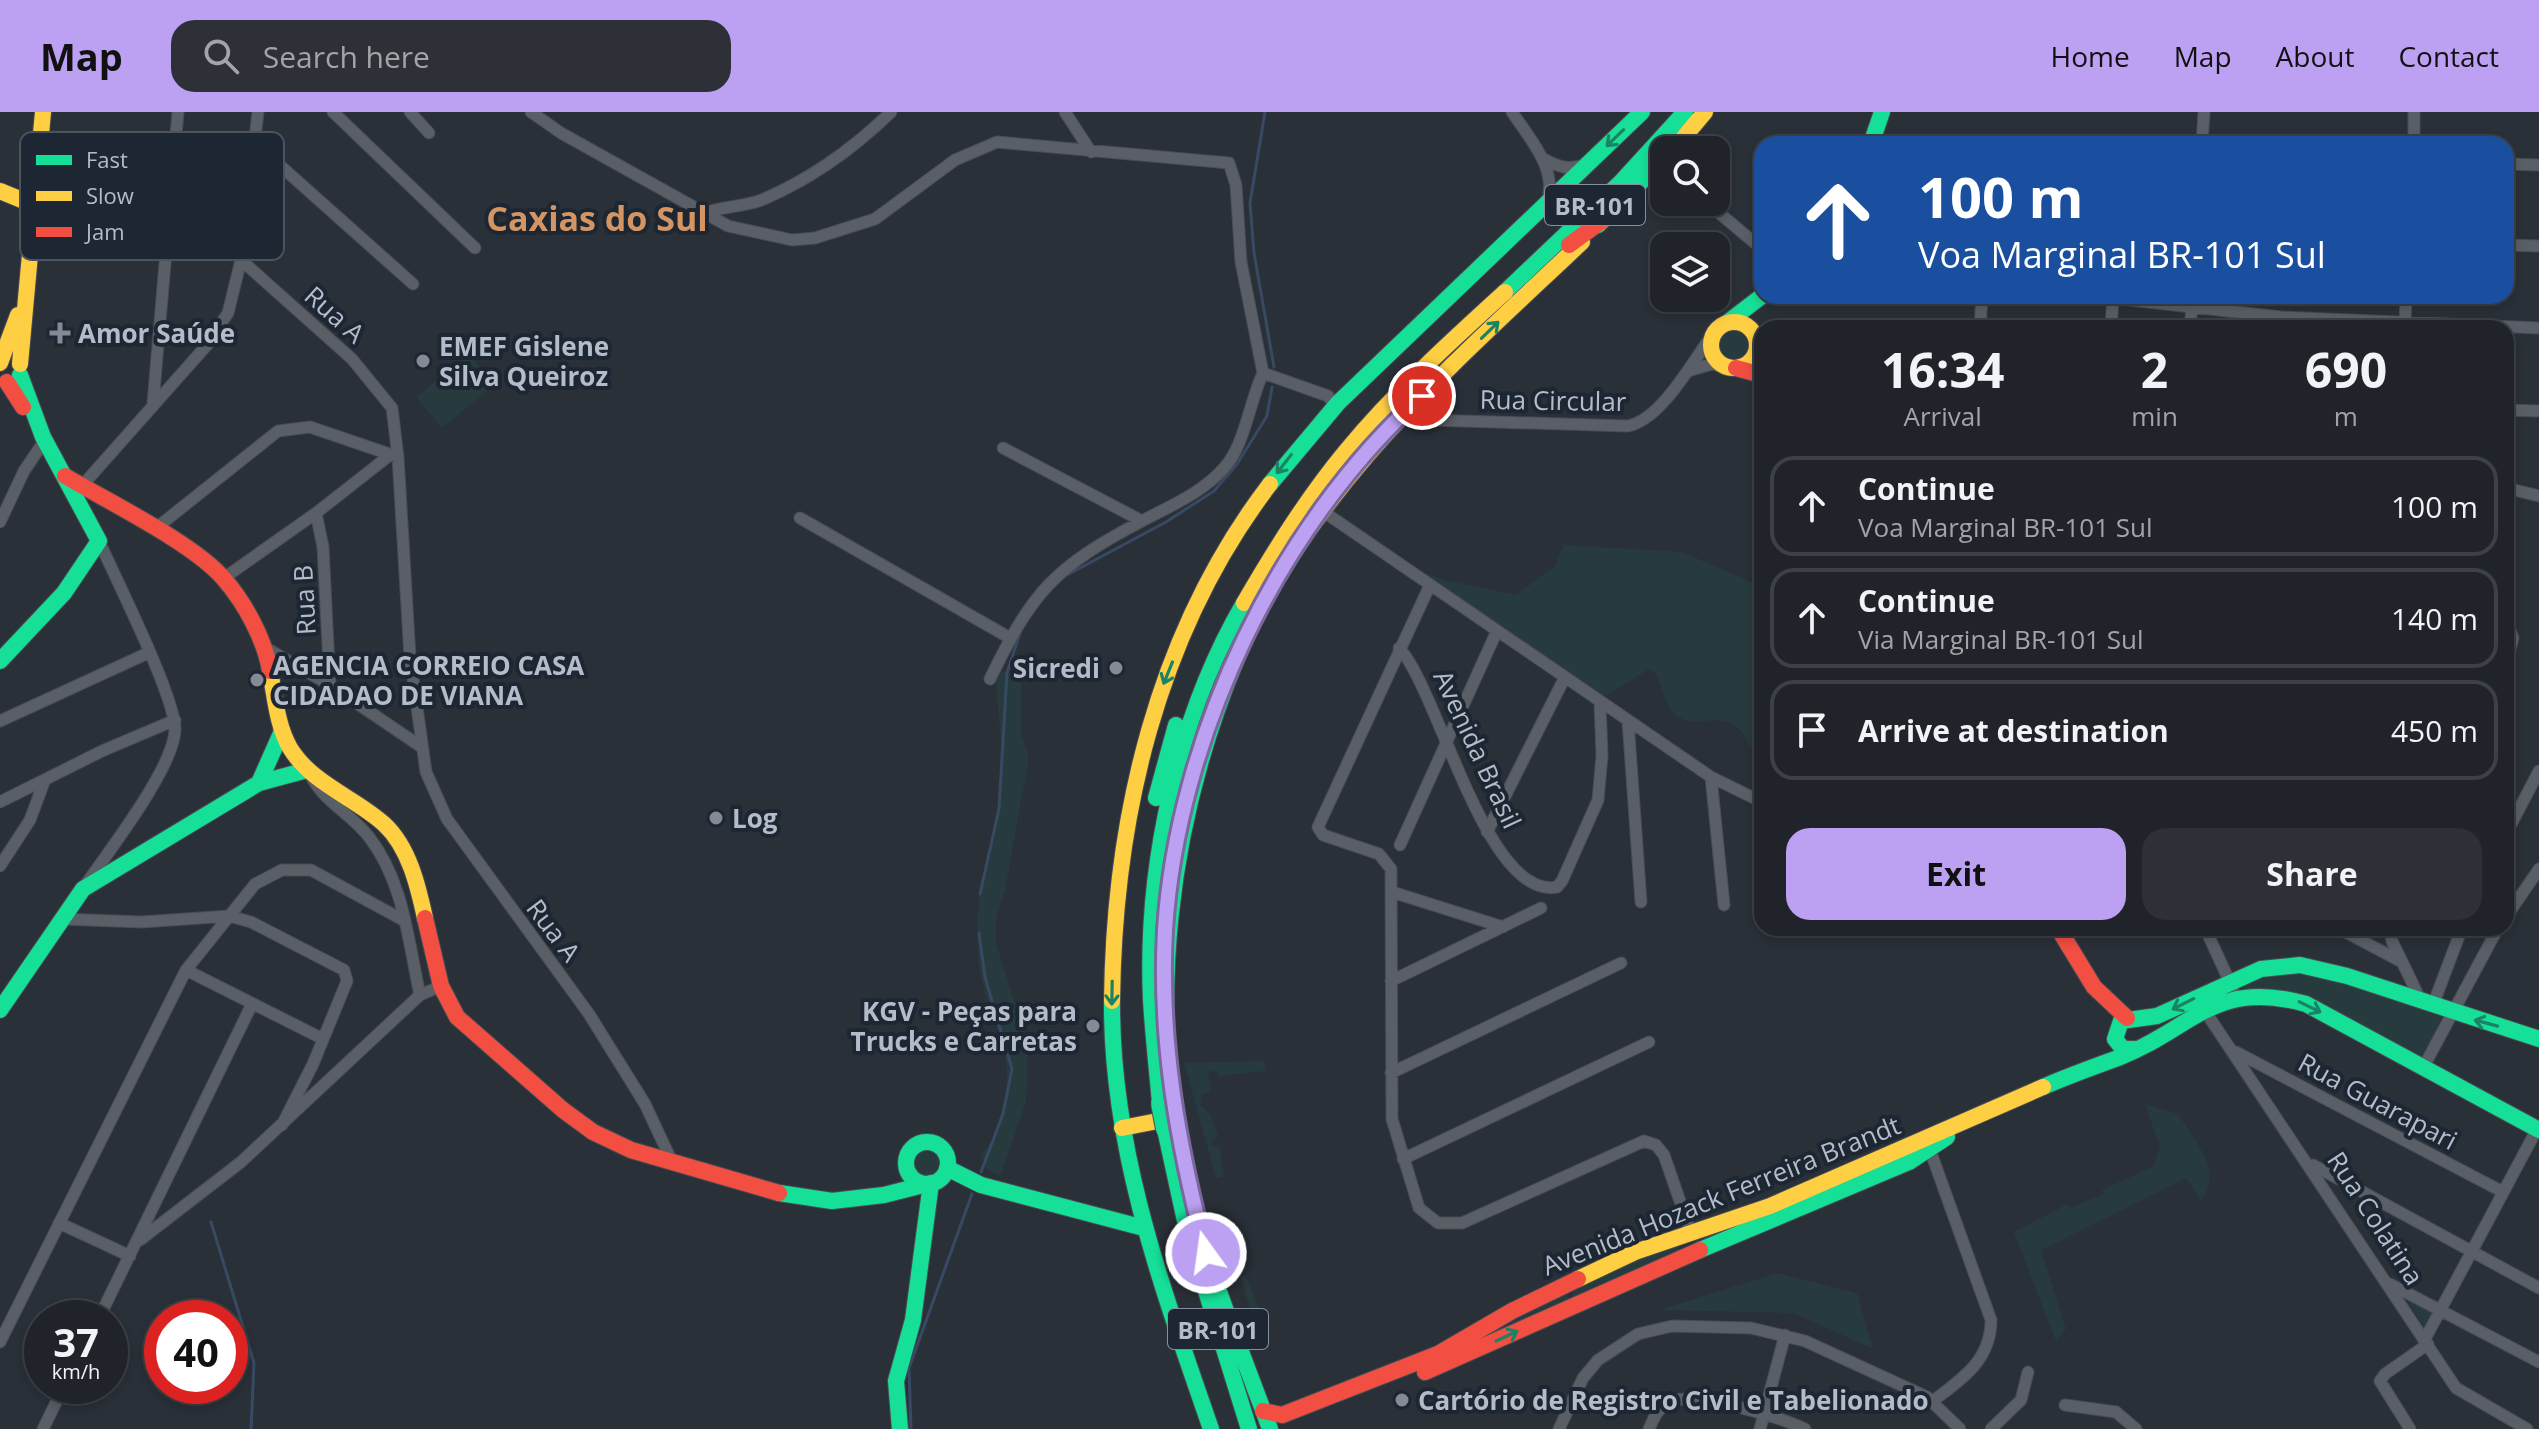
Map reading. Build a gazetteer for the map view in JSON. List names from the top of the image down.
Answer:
{
  "streets": {
    "main road": ["BR-101", "Avenida Hozack Ferreira Brandt"],
    "street": [
      "Rua A",
      "Rua Circular",
      "Rua B",
      "Avenida Brasil",
      "Rua Guarapari",
      "Rua Colatina"
    ]
  },
  "crossings": [
    ["Rua Guarapari", "Rua Colatina"],
    ["Avenida Hozack Ferreira Brandt", "Rua Colatina"]
  ],
  "districts": ["Caxias do Sul"],
  "places": {
    "health": ["Amor Saúde"],
    "other": [
      "EMEF Gislene Silva Queiroz",
      "Sicredi",
      "AGENCIA CORREIO CASA CIDADAO DE VIANA",
      "Log",
      "KGV - Peças para Trucks e Carretas",
      "Cartório de Registro Civil e Tabelionado"
    ]
  },
  "legend": ["Fast", "Slow", "Jam"],
  "page": {
    "header": "Map",
    "search": "Search here",
    "nav": [
      "Home",
      "Map",
      "About",
      "Contact"
    ],
    "turn": ["100 m", "Voa Marginal BR-101 Sul"],
    "eta": [
      "16:34",
      "Arrival",
      "2",
      "min",
      "690",
      "m"
    ],
    "list": [
      {
        "name": "Continue",
        "note": "Voa Marginal BR-101 Sul",
        "value": "100 m"
      },
      {
        "name": "Continue",
        "note": "Via Marginal BR-101 Sul",
        "value": "140 m"
      },
      {
        "name": "Arrive at destination",
        "value": "450 m"
      }
    ],
    "buttons": ["Exit", "Share"],
    "speed": "37 km/h",
    "limit": "40"
  }
}
